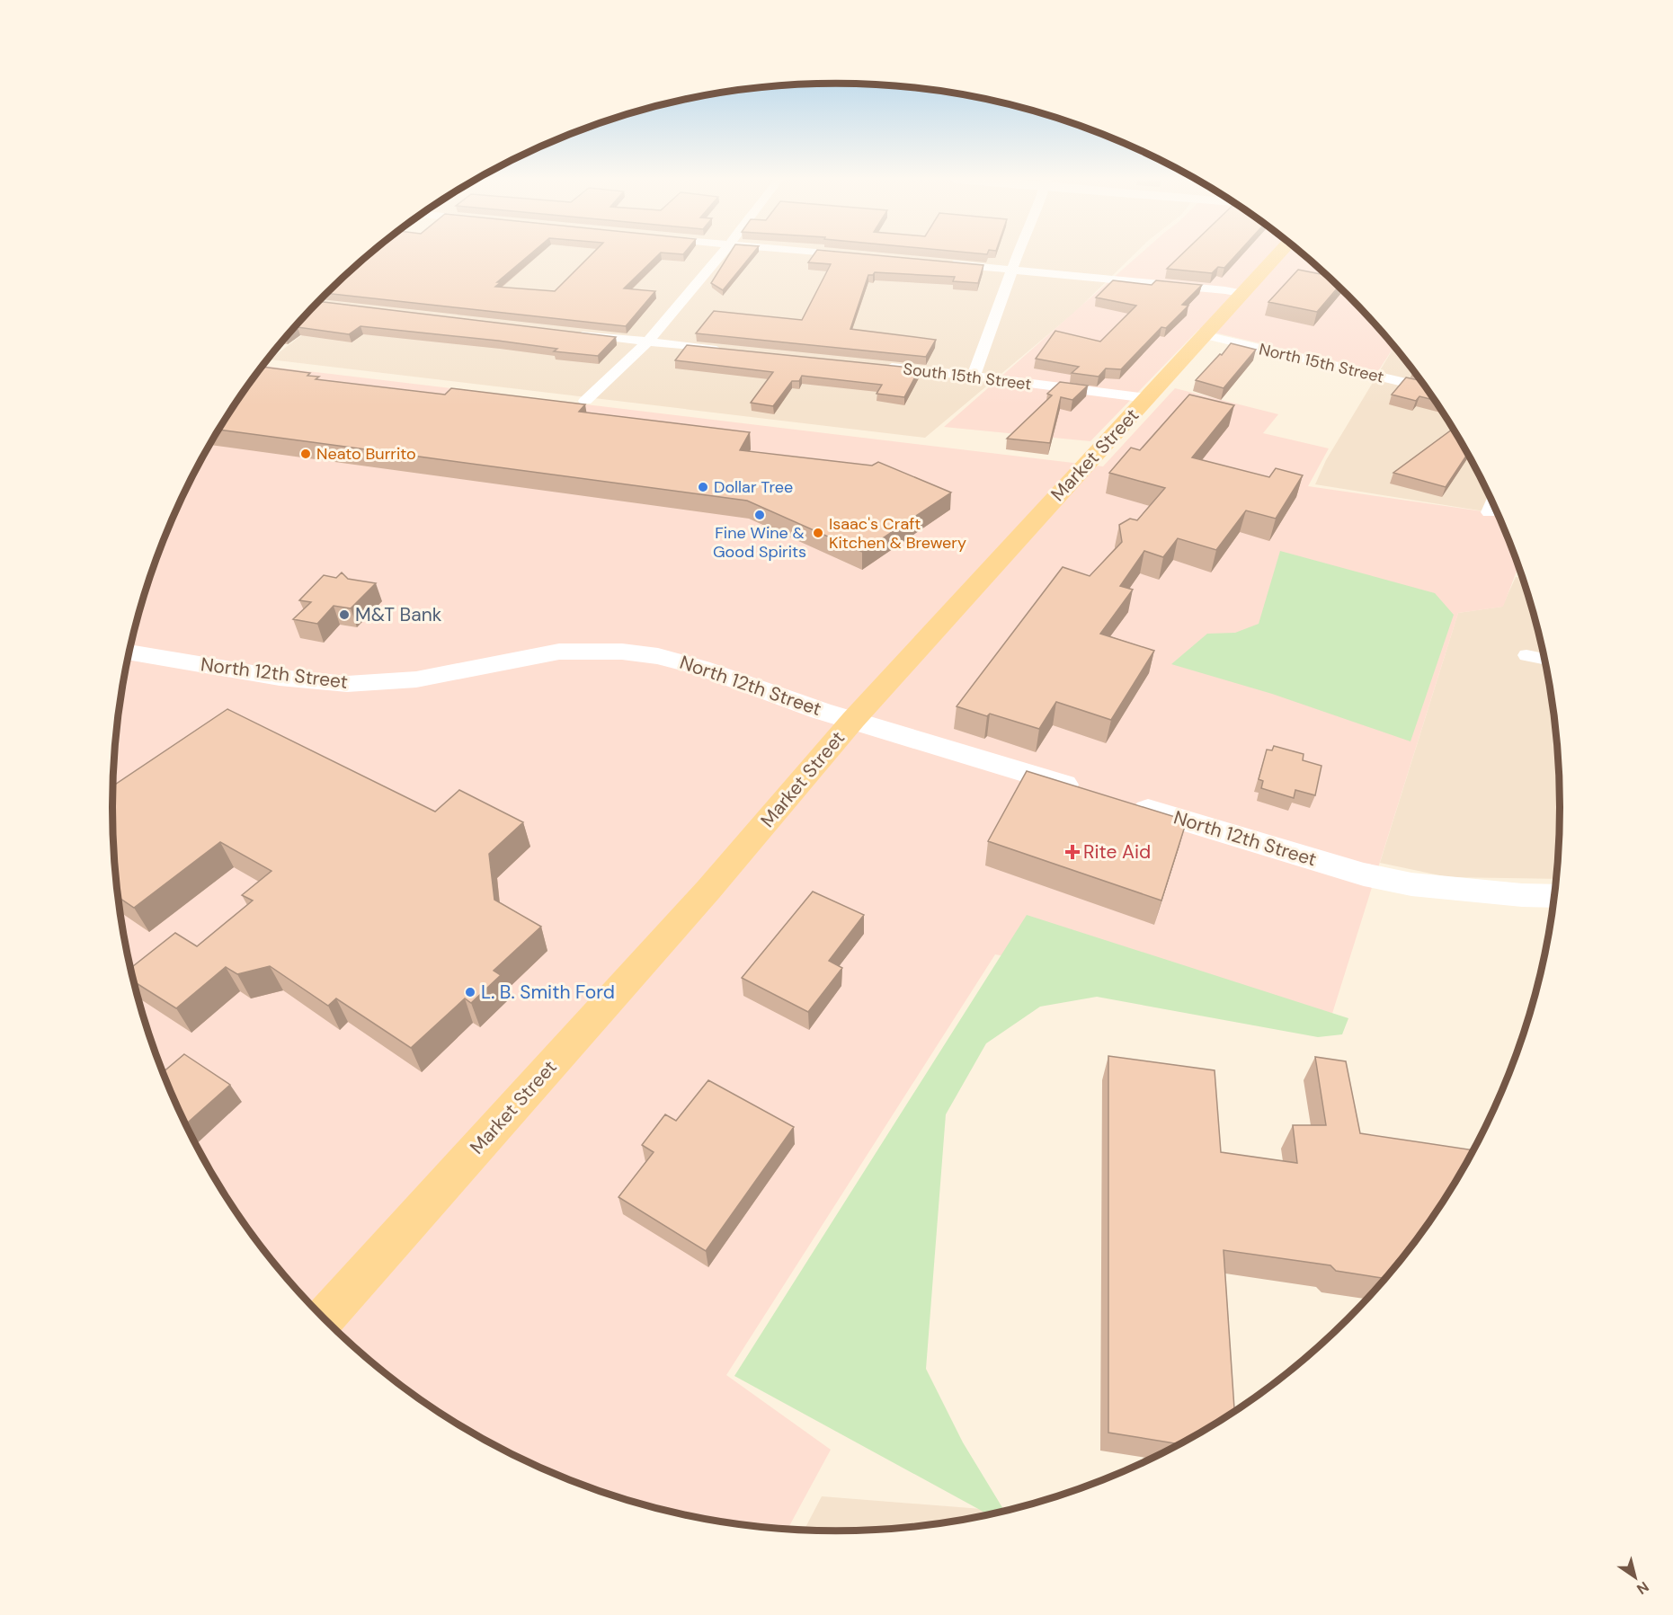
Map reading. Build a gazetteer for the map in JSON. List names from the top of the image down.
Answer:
{
  "streets": {
    "main road": ["Market Street", "North 12th Street"],
    "street": ["North 15th Street", "South 15th Street"]
  },
  "crossings": [
    ["North 15th Street", "Market Street"],
    ["South 15th Street", "Market Street"],
    ["Market Street", "North 12th Street"]
  ],
  "places": {
    "other": [
      "Neato Burrito",
      "Dollar Tree",
      "Fine Wine & Good Spirits",
      "Isaac's Craft Kitchen & Brewery",
      "M&T Bank",
      "L. B. Smith Ford"
    ],
    "health": ["Rite Aid"]
  },
  "north": "bottom right"
}
